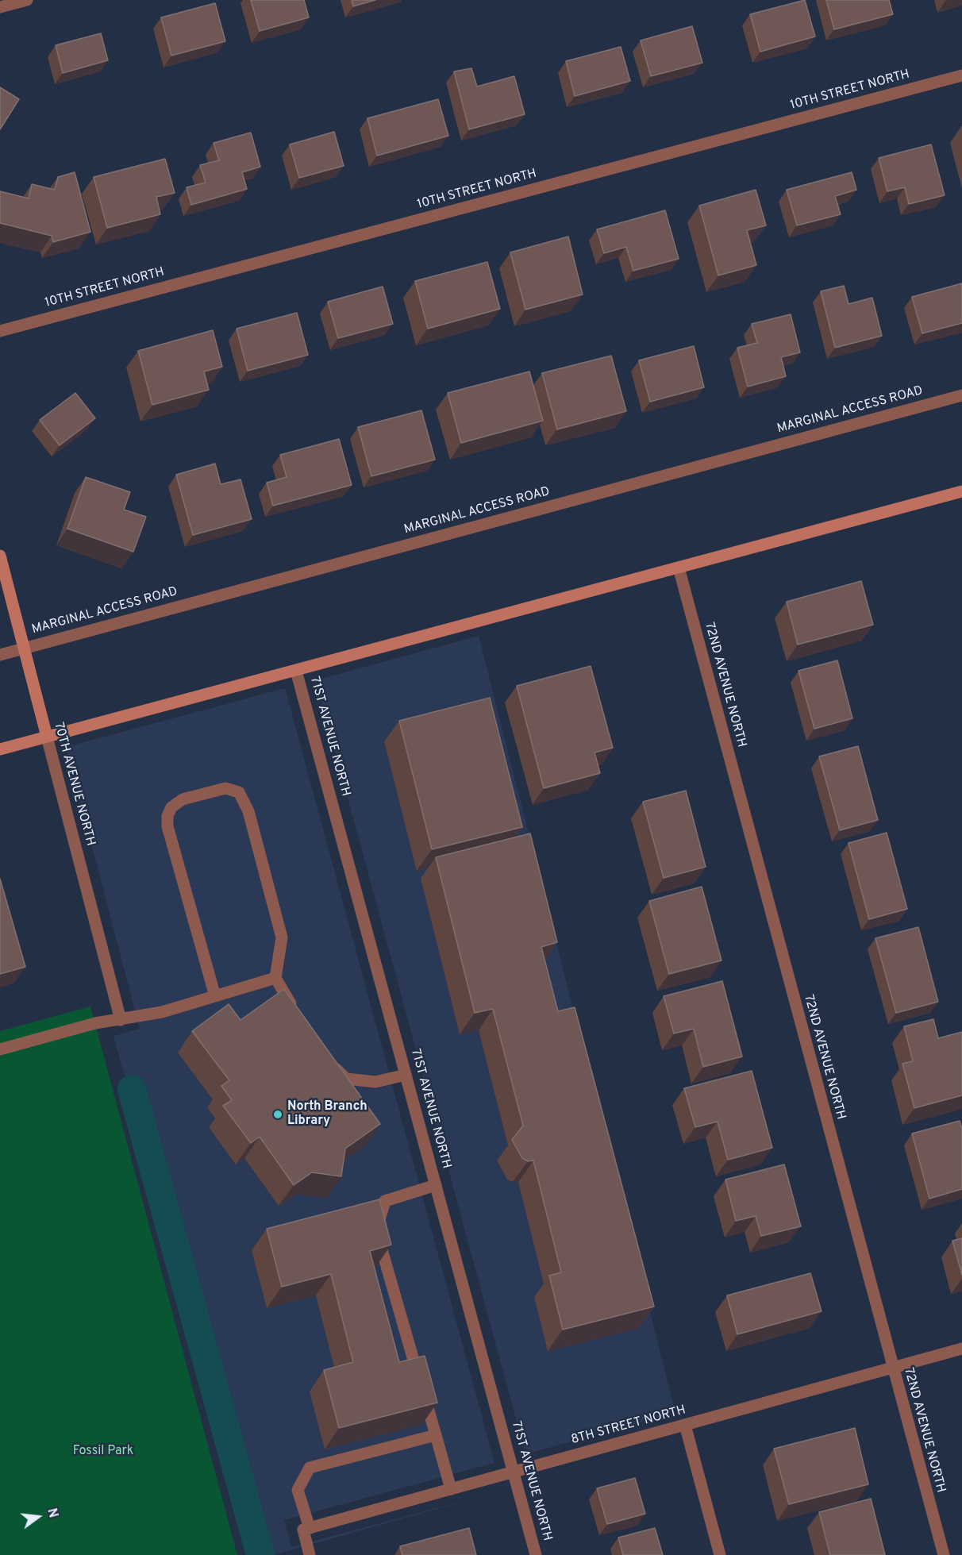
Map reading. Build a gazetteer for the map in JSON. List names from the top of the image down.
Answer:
{
  "streets": {
    "main road": ["70TH AVENUE NORTH"],
    "street": [
      "10TH STREET NORTH",
      "MARGINAL ACCESS ROAD",
      "72ND AVENUE NORTH",
      "71ST AVENUE NORTH",
      "8TH STREET NORTH"
    ]
  },
  "crossings": [
    ["MARGINAL ACCESS ROAD", "70TH AVENUE NORTH"],
    ["72ND AVENUE NORTH", "8TH STREET NORTH"],
    ["71ST AVENUE NORTH", "8TH STREET NORTH"]
  ],
  "parks": ["Fossil Park"],
  "places": ["North Branch Library"],
  "north": "right"
}
